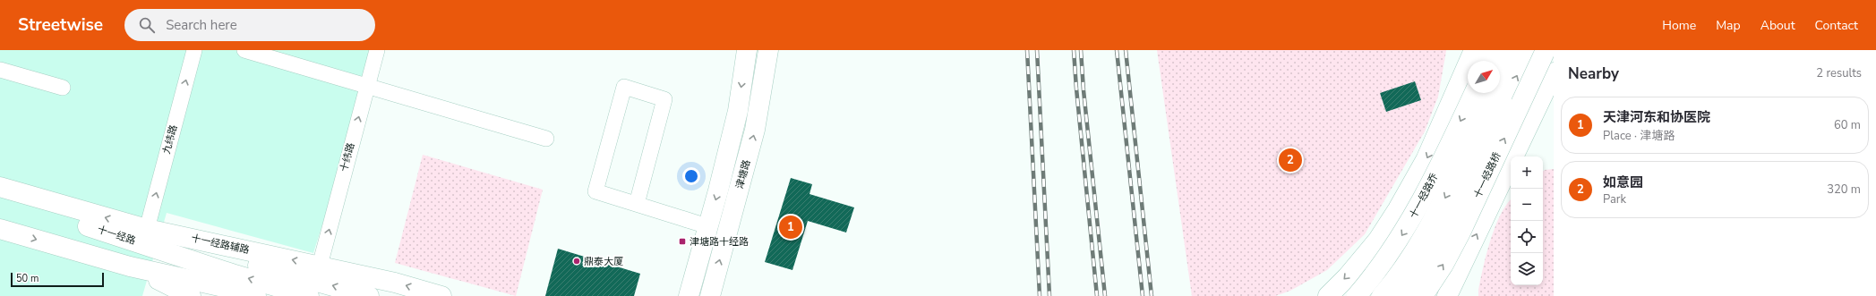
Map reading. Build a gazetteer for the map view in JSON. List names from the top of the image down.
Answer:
{
  "streets": {
    "main road": [
      "津塘路",
      "十一经路桥",
      "十一经路乔",
      "十一经路",
      "十一经路辅路"
    ],
    "street": ["九纬路", "十纬路"]
  },
  "crossings": [
    ["九纬路", "十一经路辅路"],
    ["十纬路", "十一经路辅路"]
  ],
  "one_way": ["九纬路", "十纬路"],
  "places": {
    "transit": ["津塘路十经路"],
    "other": ["鼎泰大厦"]
  },
  "scale_bar": "50 m",
  "north": "top right",
  "page": {
    "header": "Streetwise",
    "search": "Search here",
    "nav": [
      "Home",
      "Map",
      "About",
      "Contact"
    ],
    "heading": ["Nearby", "2 results"],
    "list": [
      {
        "mark": "1",
        "name": "天津河东和协医院",
        "note": "Place · 津塘路",
        "value": "60 m"
      },
      {
        "mark": "2",
        "name": "如意园",
        "note": "Park",
        "value": "320 m"
      }
    ],
    "pins": ["2", "1"],
    "map_buttons": ["+", "−"],
    "scale": "50 m"
  }
}
